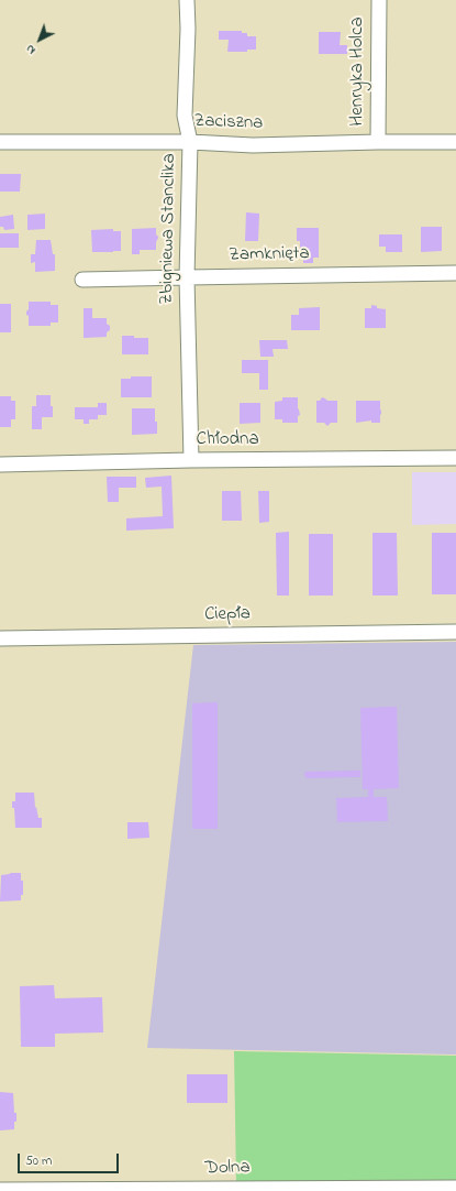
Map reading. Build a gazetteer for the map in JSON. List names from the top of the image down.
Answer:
{
  "streets": {
    "street": [
      "Henryka Holca",
      "Zaciszna",
      "Zbigniewa Stanclika",
      "Zamknięta",
      "Chłodna",
      "Ciepła",
      "Dolna"
    ]
  },
  "crossings": [
    ["Henryka Holca", "Zaciszna"],
    ["Zaciszna", "Zbigniewa Stanclika"],
    ["Zbigniewa Stanclika", "Zamknięta"],
    ["Zbigniewa Stanclika", "Chłodna"]
  ],
  "scale_bar": "50 m",
  "north": "bottom left"
}
